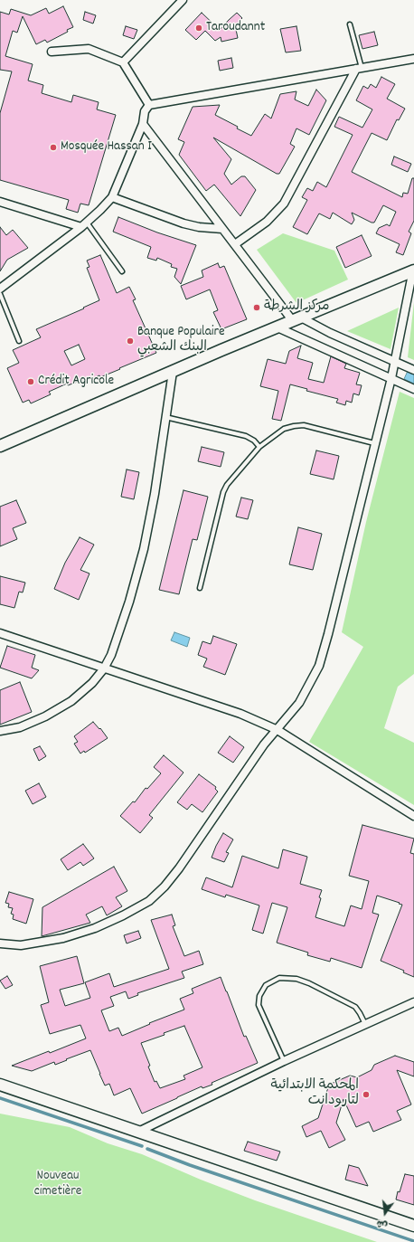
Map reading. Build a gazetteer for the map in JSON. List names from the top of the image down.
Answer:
{
  "parks": ["Nouveau cimetière"],
  "places": [
    "Taroudannt",
    "Mosquée Hassan I",
    "مركز الشرطة",
    "Banque Populaire البنك الشعبي",
    "Crédit Agricole",
    "المحكمة الابتدائية لتارودانت"
  ],
  "north": "bottom"
}
